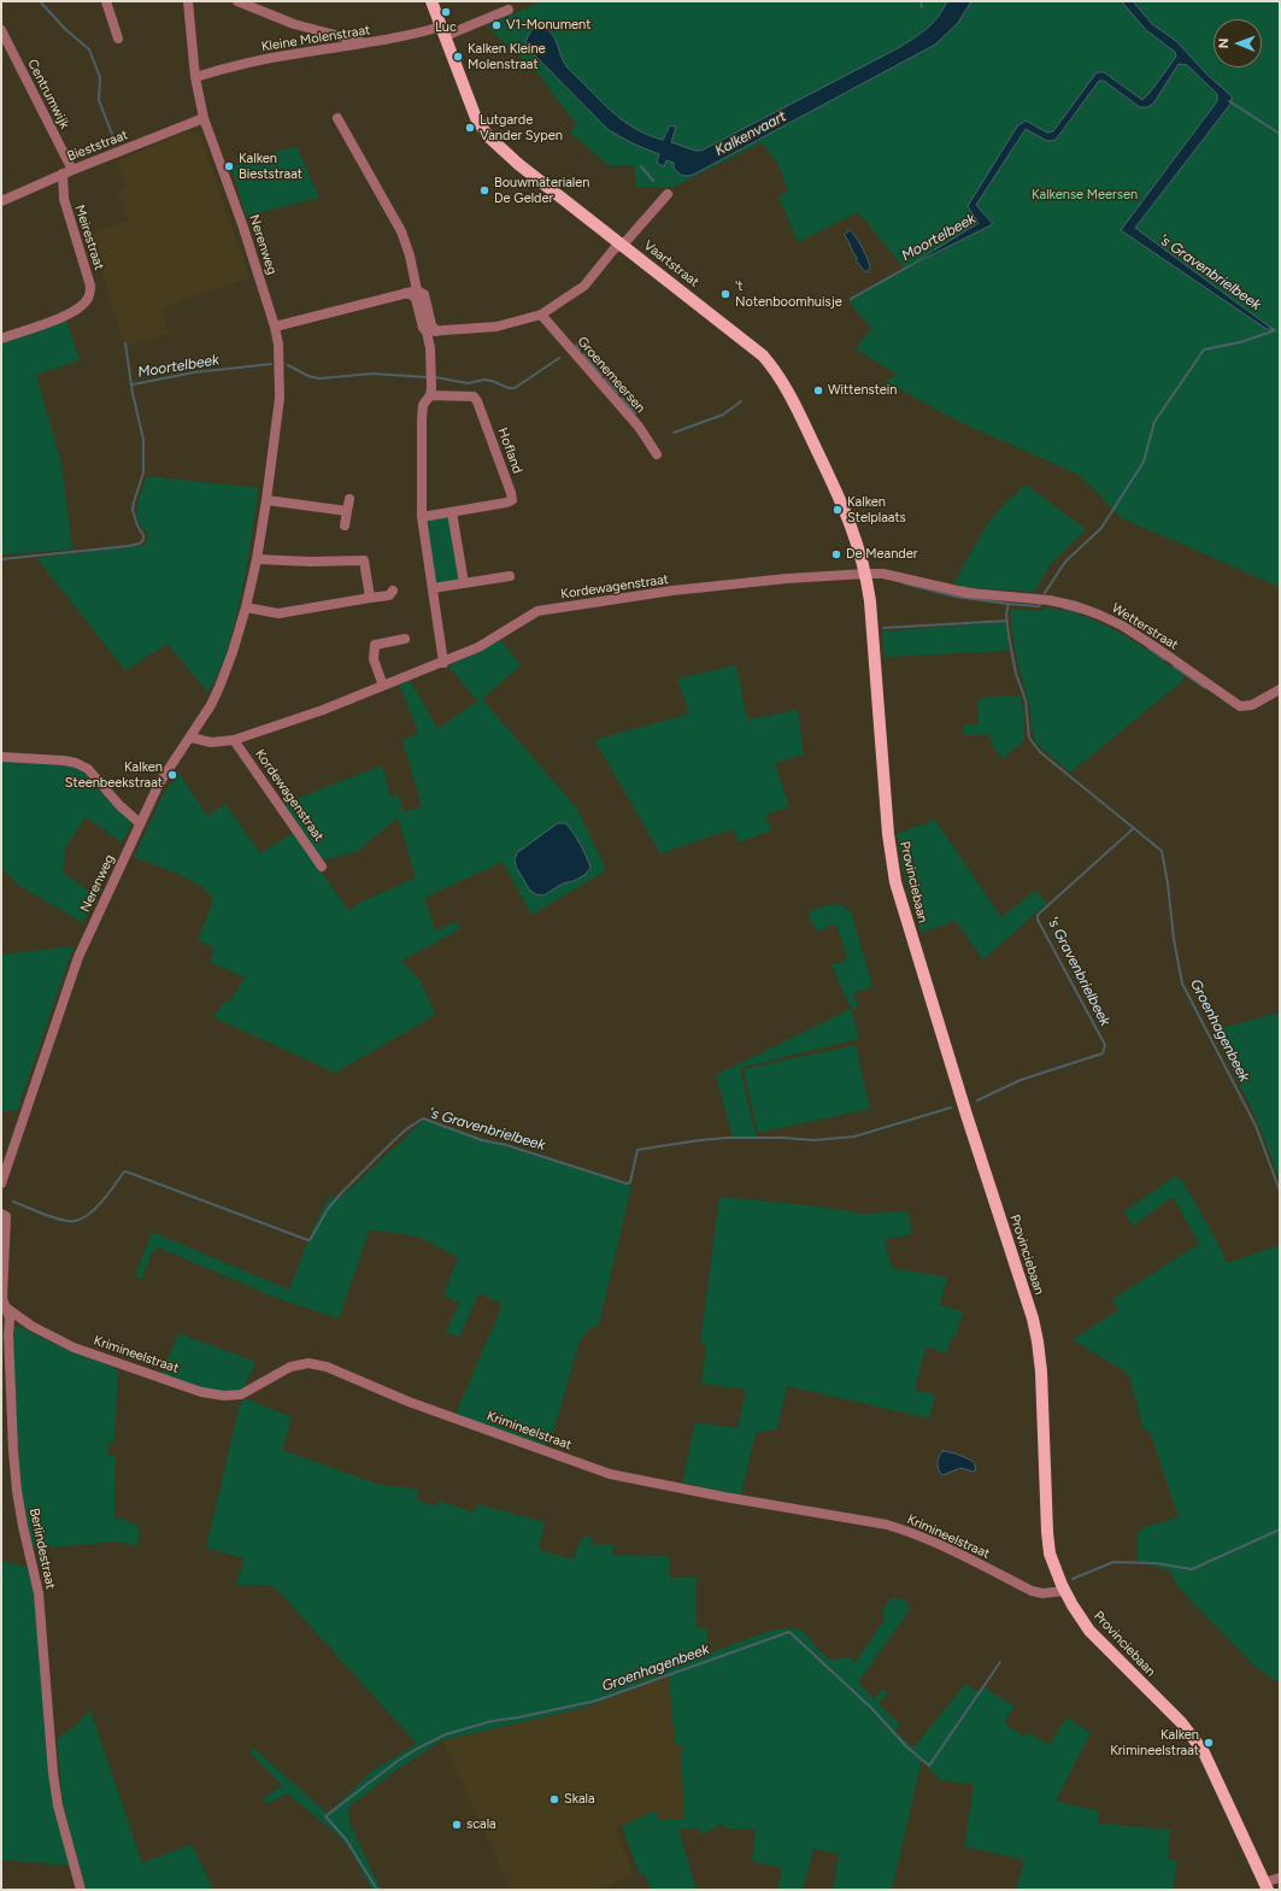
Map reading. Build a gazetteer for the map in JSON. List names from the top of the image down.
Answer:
{
  "streets": {
    "main road": ["Vaartstraat", "Provinciebaan"],
    "street": [
      "Kleine Molenstraat",
      "Centrumwijk",
      "Bieststraat",
      "Meirestraat",
      "Nerenweg",
      "Groenemeersen",
      "Hofland",
      "Kordewagenstraat",
      "Wetterstraat",
      "Krimineelstraat",
      "Berlindestraat"
    ]
  },
  "crossings": [
    ["Kleine Molenstraat", "Nerenweg"],
    ["Kleine Molenstraat", "Vaartstraat"],
    ["Centrumwijk", "Bieststraat"],
    ["Centrumwijk", "Meirestraat"],
    ["Bieststraat", "Meirestraat"],
    ["Bieststraat", "Nerenweg"],
    ["Nerenweg", "Kordewagenstraat"],
    ["Vaartstraat", "Kordewagenstraat"],
    ["Vaartstraat", "Wetterstraat"],
    ["Vaartstraat", "Provinciebaan"],
    ["Kordewagenstraat", "Wetterstraat"],
    ["Kordewagenstraat", "Provinciebaan"],
    ["Wetterstraat", "Provinciebaan"],
    ["Provinciebaan", "Krimineelstraat"],
    ["Krimineelstraat", "Berlindestraat"]
  ],
  "water": [
    "Kalkenvaart",
    "Moortelbeek",
    "'s Gravenbrielbeek",
    "Groenhagenbeek"
  ],
  "parks": ["Kalkense Meersen"],
  "places": [
    "Luc",
    "V1-Monument",
    "Kalken Kleine Molenstraat",
    "Lutgarde Vander Sypen",
    "Kalken Bieststraat",
    "Bouwmaterialen De Gelder",
    "'t Notenboomhuisje",
    "Wittenstein",
    "Kalken Stelplaats",
    "De Meander",
    "Kalken Steenbeekstraat",
    "Kalken Krimineelstraat",
    "Skala",
    "scala"
  ],
  "north": "left"
}
